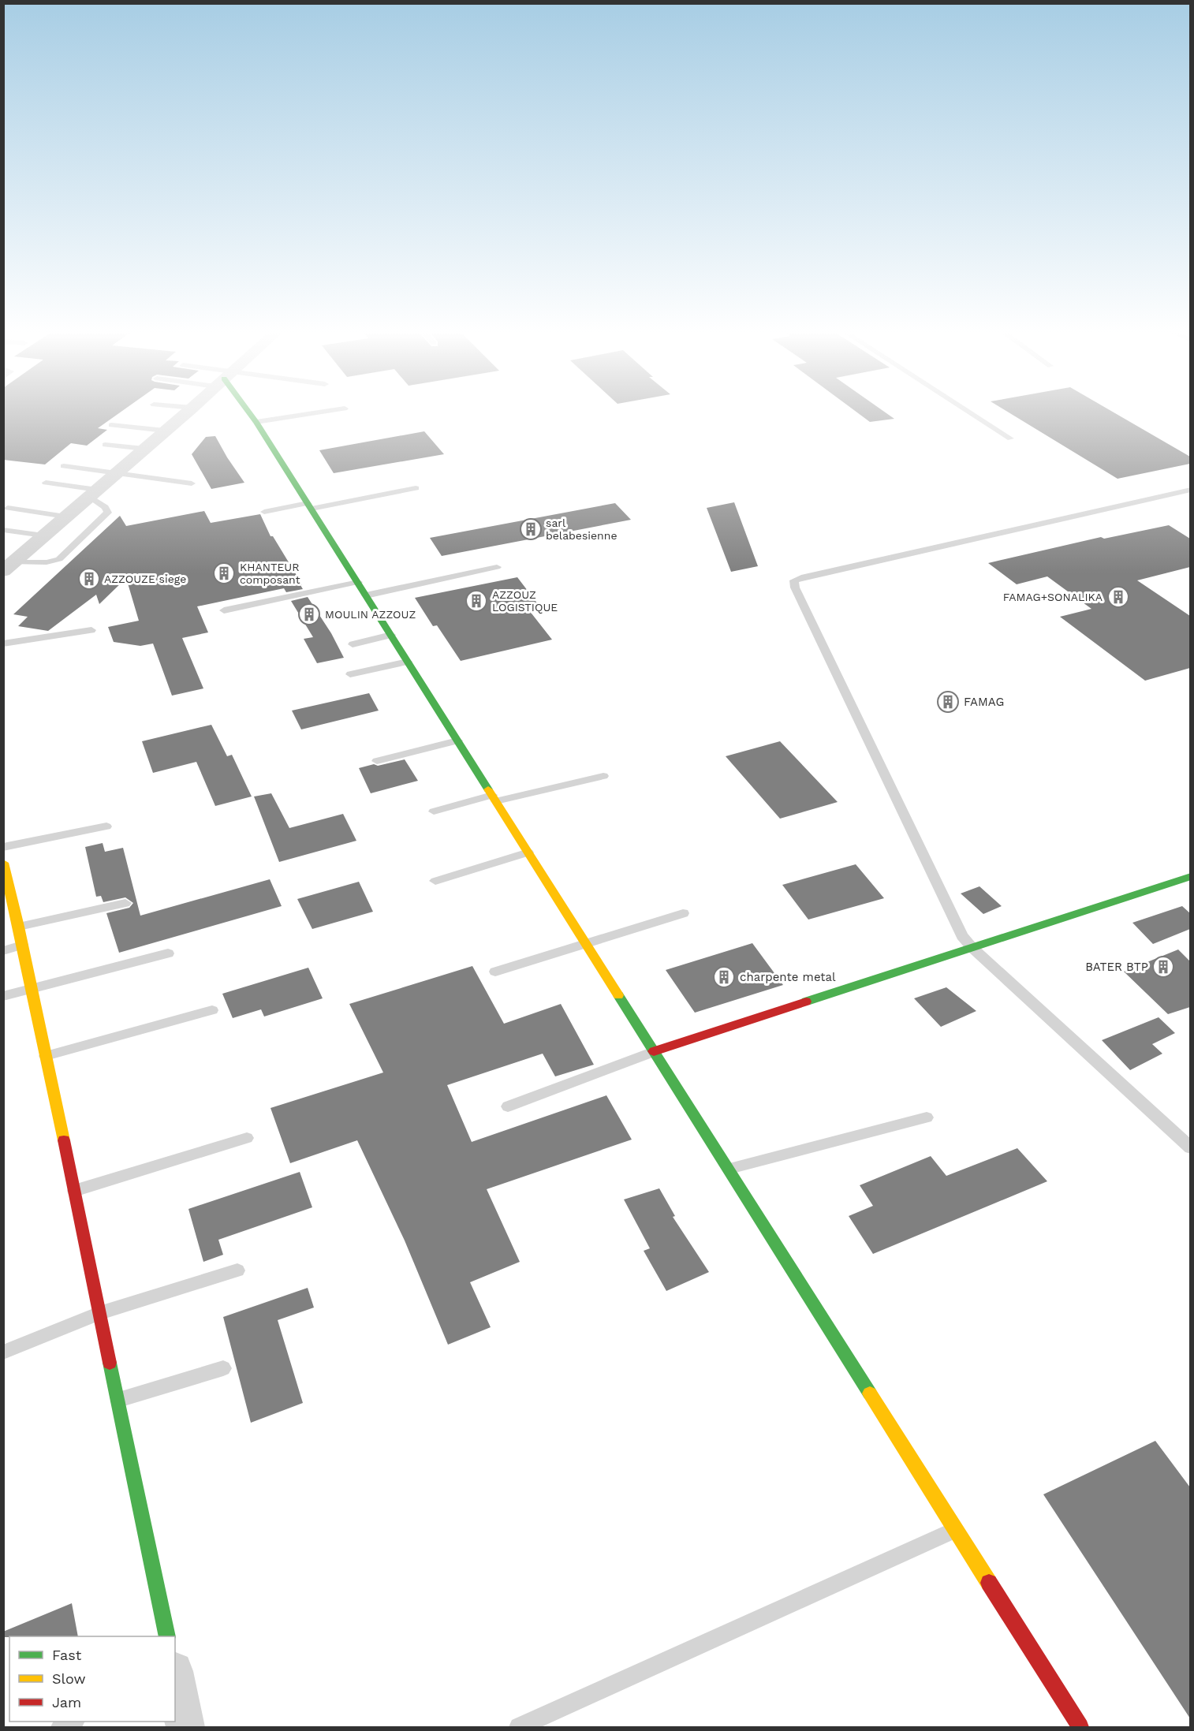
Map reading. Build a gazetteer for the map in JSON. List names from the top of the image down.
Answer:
{
  "places": {
    "building": [
      "sarl belabesienne",
      "KHANTEUR composant",
      "AZZOUZE siege",
      "FAMAG+SONALIKA",
      "AZZOUZ LOGISTIQUE",
      "MOULIN AZZOUZ",
      "FAMAG",
      "BATER BTP",
      "charpente metal"
    ]
  },
  "legend": ["Fast", "Slow", "Jam"]
}
